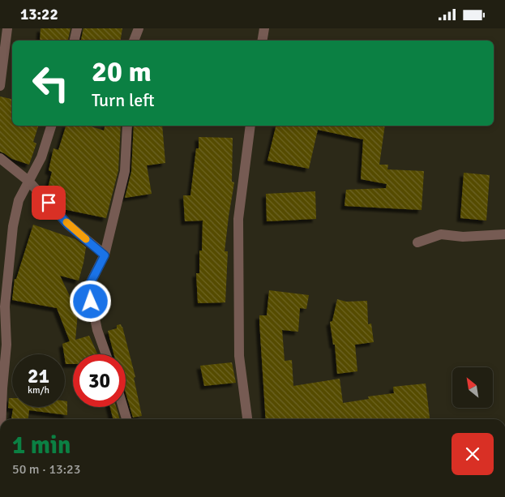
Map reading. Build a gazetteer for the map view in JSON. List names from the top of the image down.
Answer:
{
  "north": "top left",
  "page": {
    "status": "13:22",
    "turn": ["20 m", "Turn left"],
    "speed": "21 km/h",
    "limit": "30",
    "heading": ["1 min", "50 m · 13:23"]
  }
}
